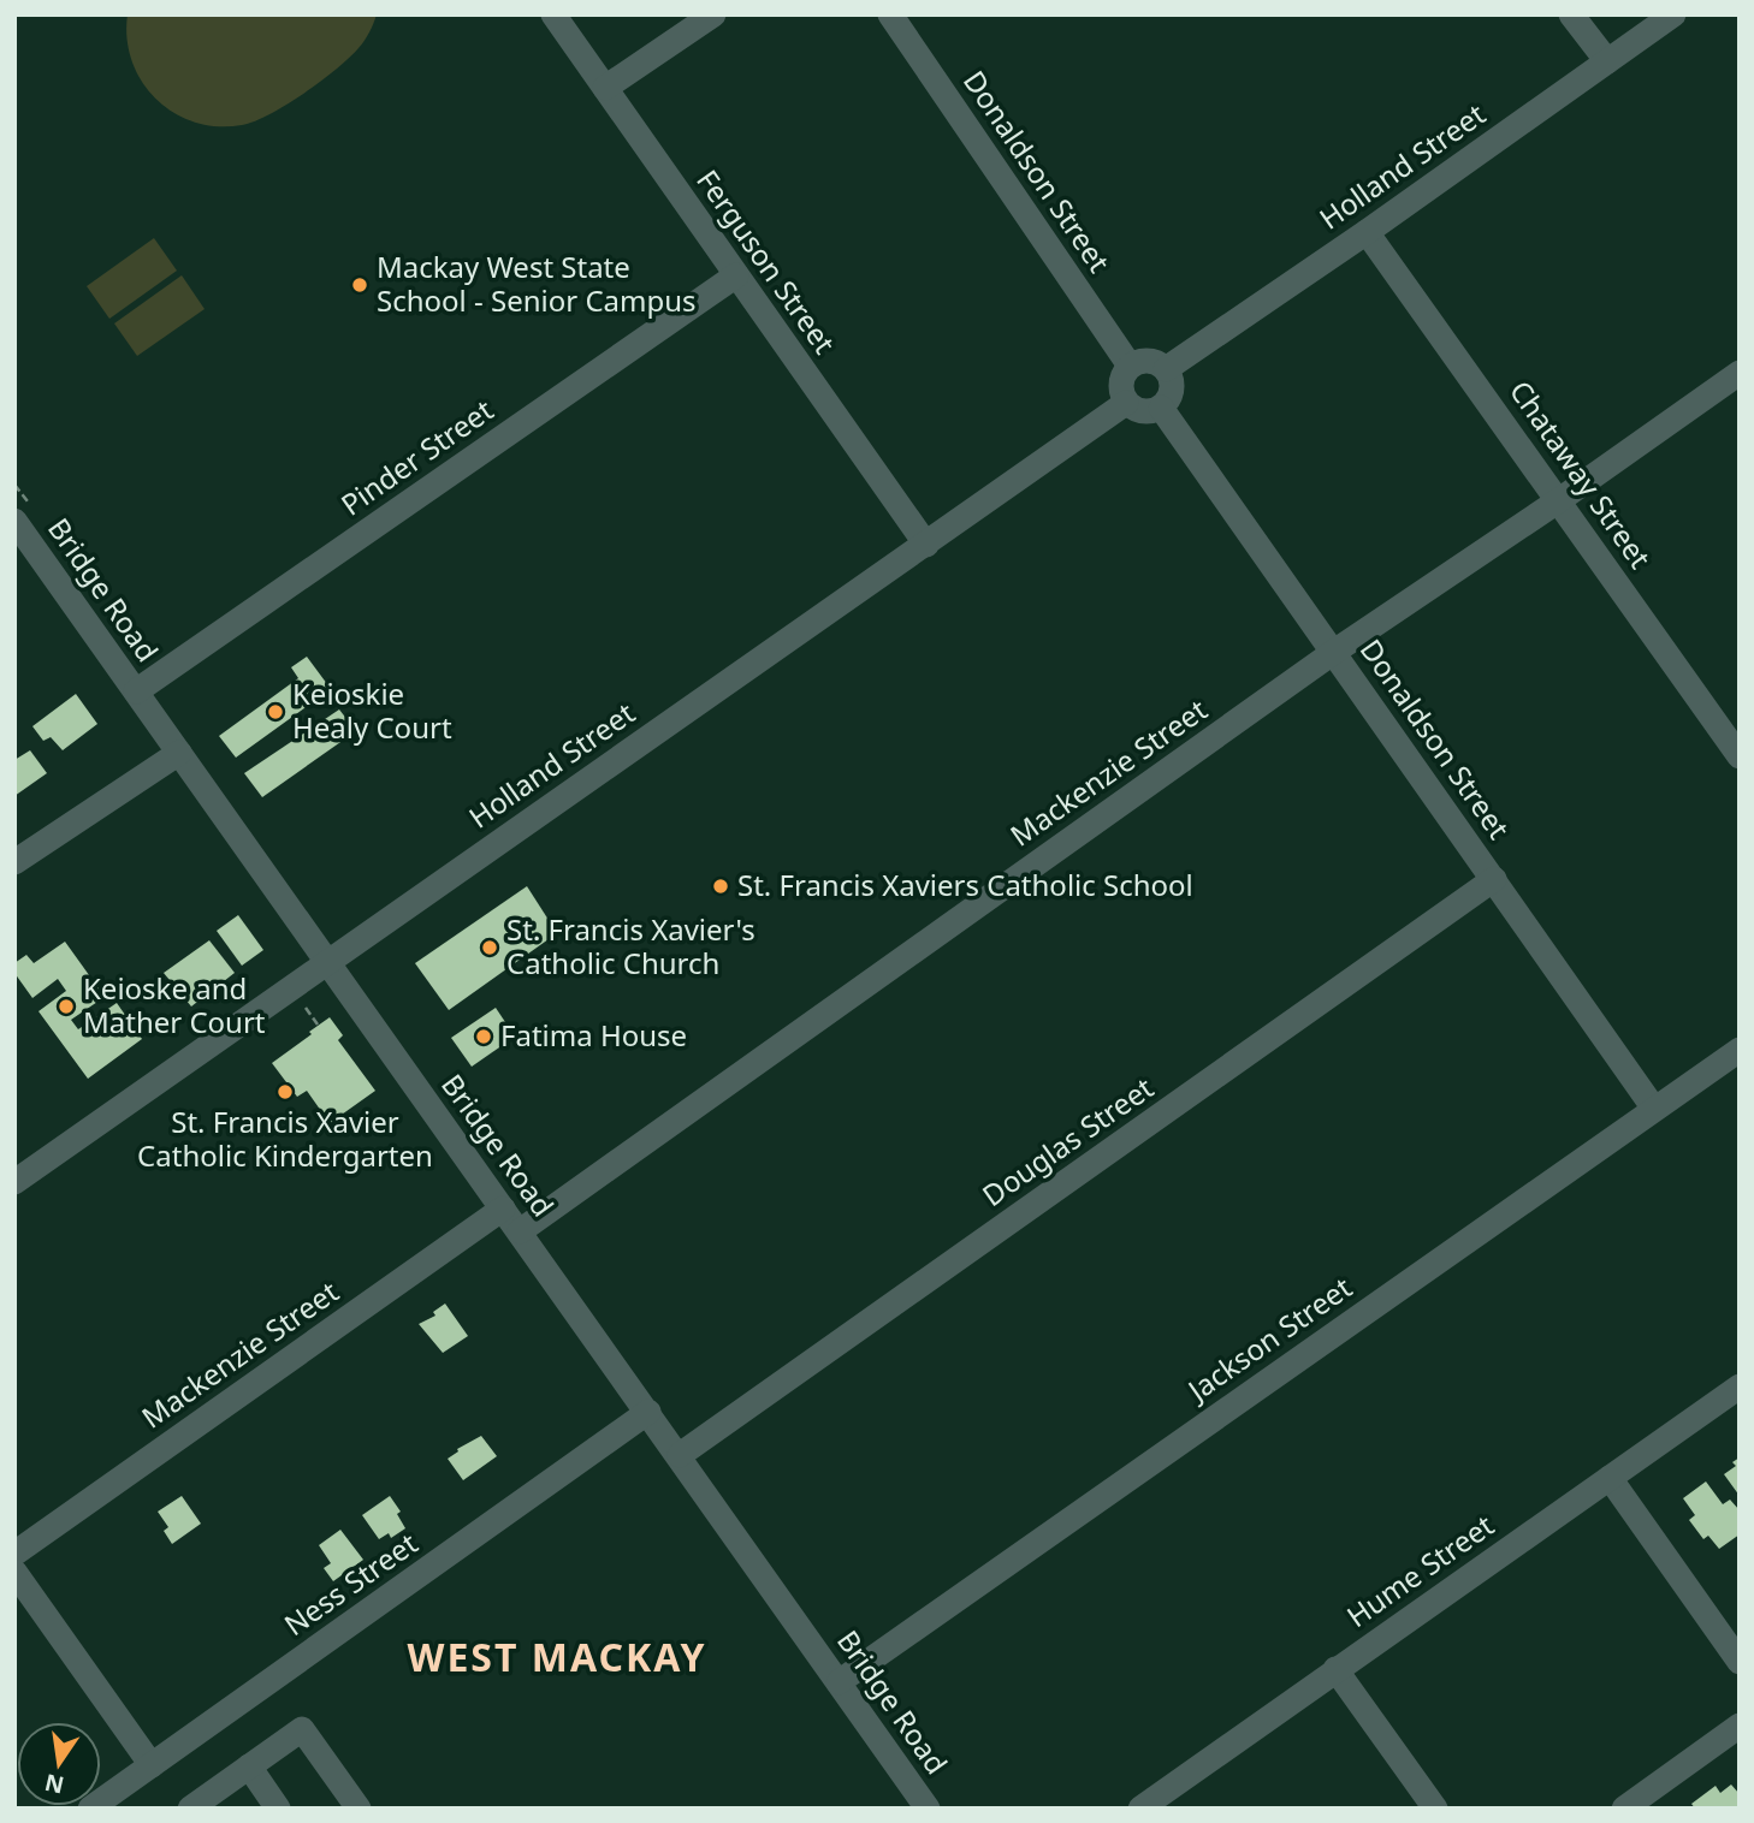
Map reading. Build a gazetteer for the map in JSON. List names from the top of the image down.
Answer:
{
  "streets": {
    "street": [
      "Holland Street",
      "Donaldson Street",
      "Ferguson Street",
      "Pinder Street",
      "Chataway Street",
      "Bridge Road",
      "Mackenzie Street",
      "Douglas Street",
      "Jackson Street",
      "Hume Street",
      "Ness Street"
    ]
  },
  "crossings": [
    ["Holland Street", "Donaldson Street"],
    ["Holland Street", "Ferguson Street"],
    ["Holland Street", "Chataway Street"],
    ["Holland Street", "Bridge Road"],
    ["Donaldson Street", "Mackenzie Street"],
    ["Donaldson Street", "Douglas Street"],
    ["Donaldson Street", "Jackson Street"],
    ["Ferguson Street", "Pinder Street"],
    ["Pinder Street", "Bridge Road"],
    ["Chataway Street", "Mackenzie Street"],
    ["Bridge Road", "Mackenzie Street"],
    ["Bridge Road", "Douglas Street"],
    ["Bridge Road", "Jackson Street"],
    ["Bridge Road", "Ness Street"]
  ],
  "districts": ["WEST MACKAY"],
  "places": [
    "Mackay West State School - Senior Campus",
    "Keioskie Healy Court",
    "St. Francis Xaviers Catholic School",
    "St. Francis Xavier's Catholic Church",
    "Keioske and Mather Court",
    "Fatima House",
    "St. Francis Xavier Catholic Kindergarten"
  ],
  "north": "bottom"
}
